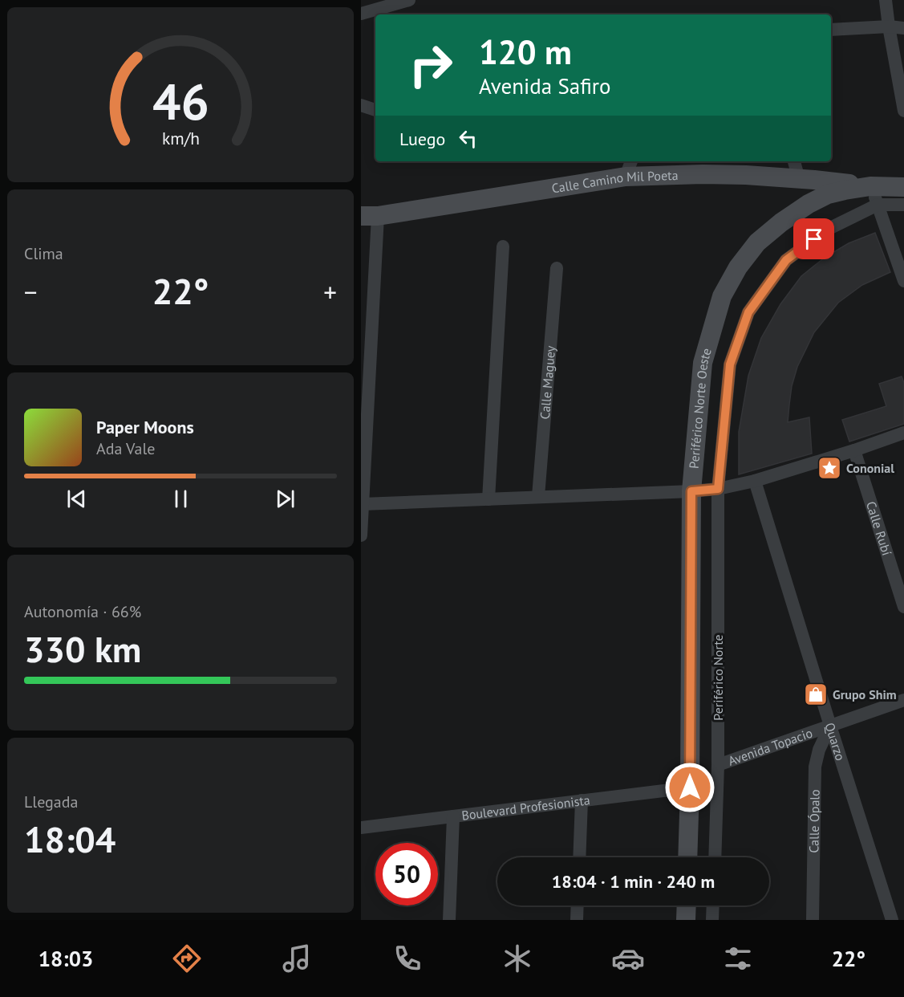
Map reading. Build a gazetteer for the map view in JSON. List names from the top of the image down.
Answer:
{
  "streets": {
    "main road": ["Calle Camino Mil Poeta", "Periférico Norte Oeste"],
    "street": [
      "Calle Maguey",
      "Calle Rubí",
      "Periférico Norte",
      "Quarzo",
      "Avenida Topacio",
      "Boulevard Profesionista",
      "Calle Ópalo"
    ]
  },
  "crossings": [
    ["Calle Camino Mil Poeta", "Periférico Norte Oeste"],
    ["Periférico Norte Oeste", "Boulevard Profesionista"],
    ["Periférico Norte", "Avenida Topacio"],
    ["Quarzo", "Avenida Topacio"],
    ["Quarzo", "Calle Ópalo"],
    ["Avenida Topacio", "Calle Ópalo"]
  ],
  "places": {
    "place": ["Cononial"],
    "shop": ["Grupo Shim"]
  },
  "page": {
    "turn": ["120 m", "Avenida Safiro"],
    "then": "Luego",
    "tile": [
      "Clima",
      ["Autonomía · 66%", "330 km"],
      ["Llegada", "18:04"]
    ],
    "heat": ["−", "22°", "+"],
    "song": ["Paper Moons", "Ada Vale"],
    "limit": "50",
    "trip": "18:04 · 1 min · 240 m",
    "tabs": ["18:03", "22°"],
    "gauge": ["46", "km/h"]
  }
}
